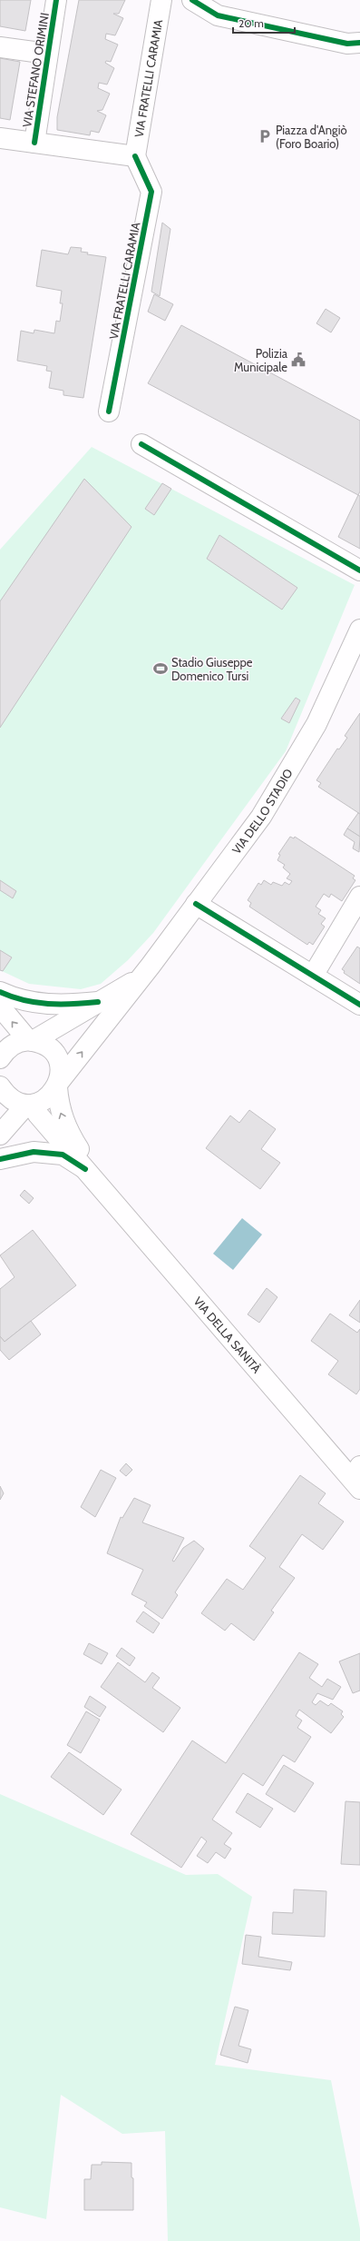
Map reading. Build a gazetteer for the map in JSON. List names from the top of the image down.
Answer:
{
  "streets": {
    "street": [
      "VIA STEFANO ORIMINI",
      "VIA FRATELLI CARAMIA",
      "VIA DELLO STADIO",
      "VIA DELLA SANITÀ"
    ]
  },
  "crossings": [
    ["VIA DELLO STADIO", "VIA DELLA SANITÀ"]
  ],
  "places": {
    "parking": ["Piazza d'Angiò (Foro Boario)"],
    "public building": ["Polizia Municipale"],
    "sports": ["Stadio Giuseppe Domenico Tursi"]
  },
  "scale_bar": "20 m"
}
